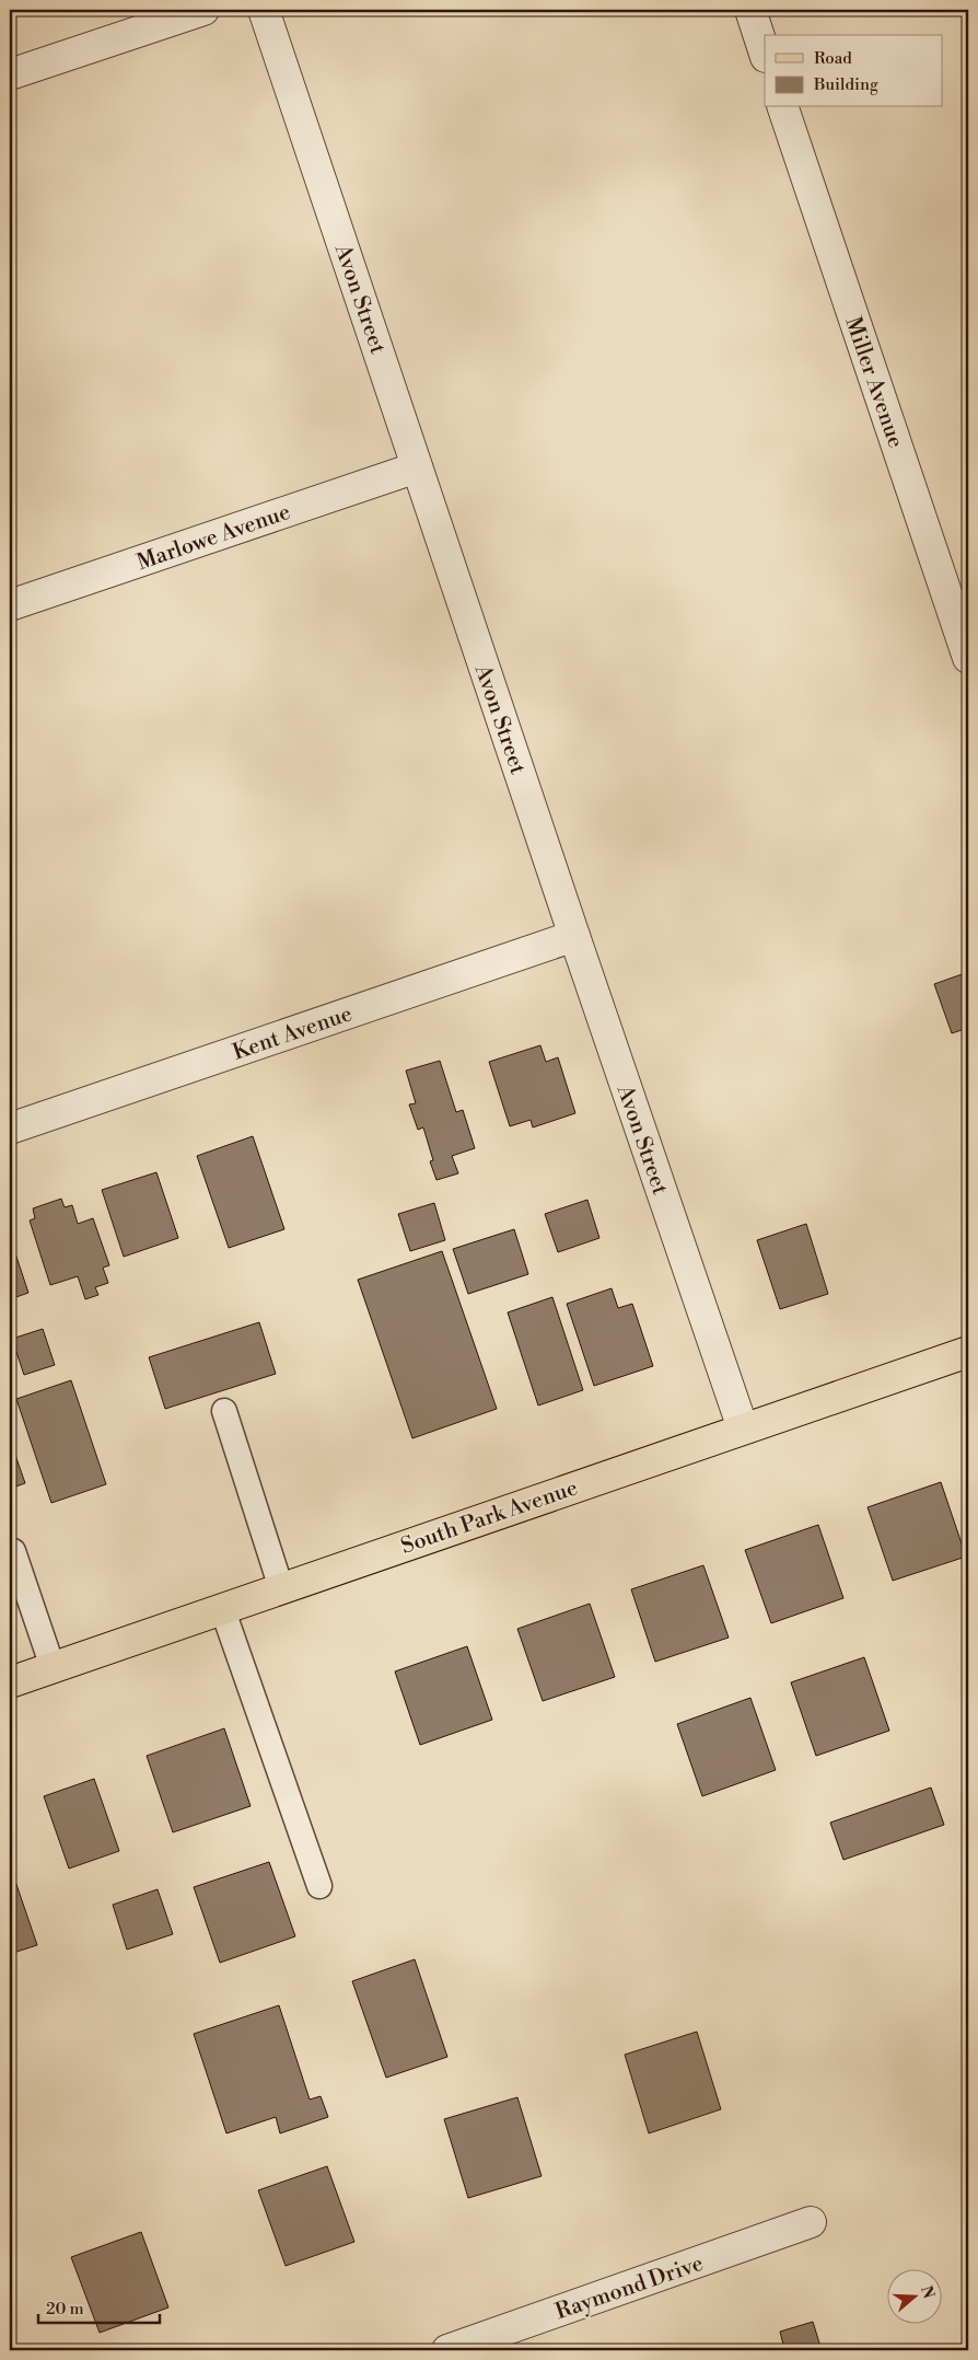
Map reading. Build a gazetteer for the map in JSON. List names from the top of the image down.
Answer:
{
  "streets": {
    "main road": ["South Park Avenue"],
    "street": [
      "Avon Street",
      "Miller Avenue",
      "Marlowe Avenue",
      "Kent Avenue",
      "Raymond Drive"
    ]
  },
  "crossings": [
    ["Avon Street", "Marlowe Avenue"],
    ["Avon Street", "Kent Avenue"],
    ["Avon Street", "South Park Avenue"]
  ],
  "legend": ["Road", "Building"],
  "scale_bar": "20 m",
  "north": "right"
}
